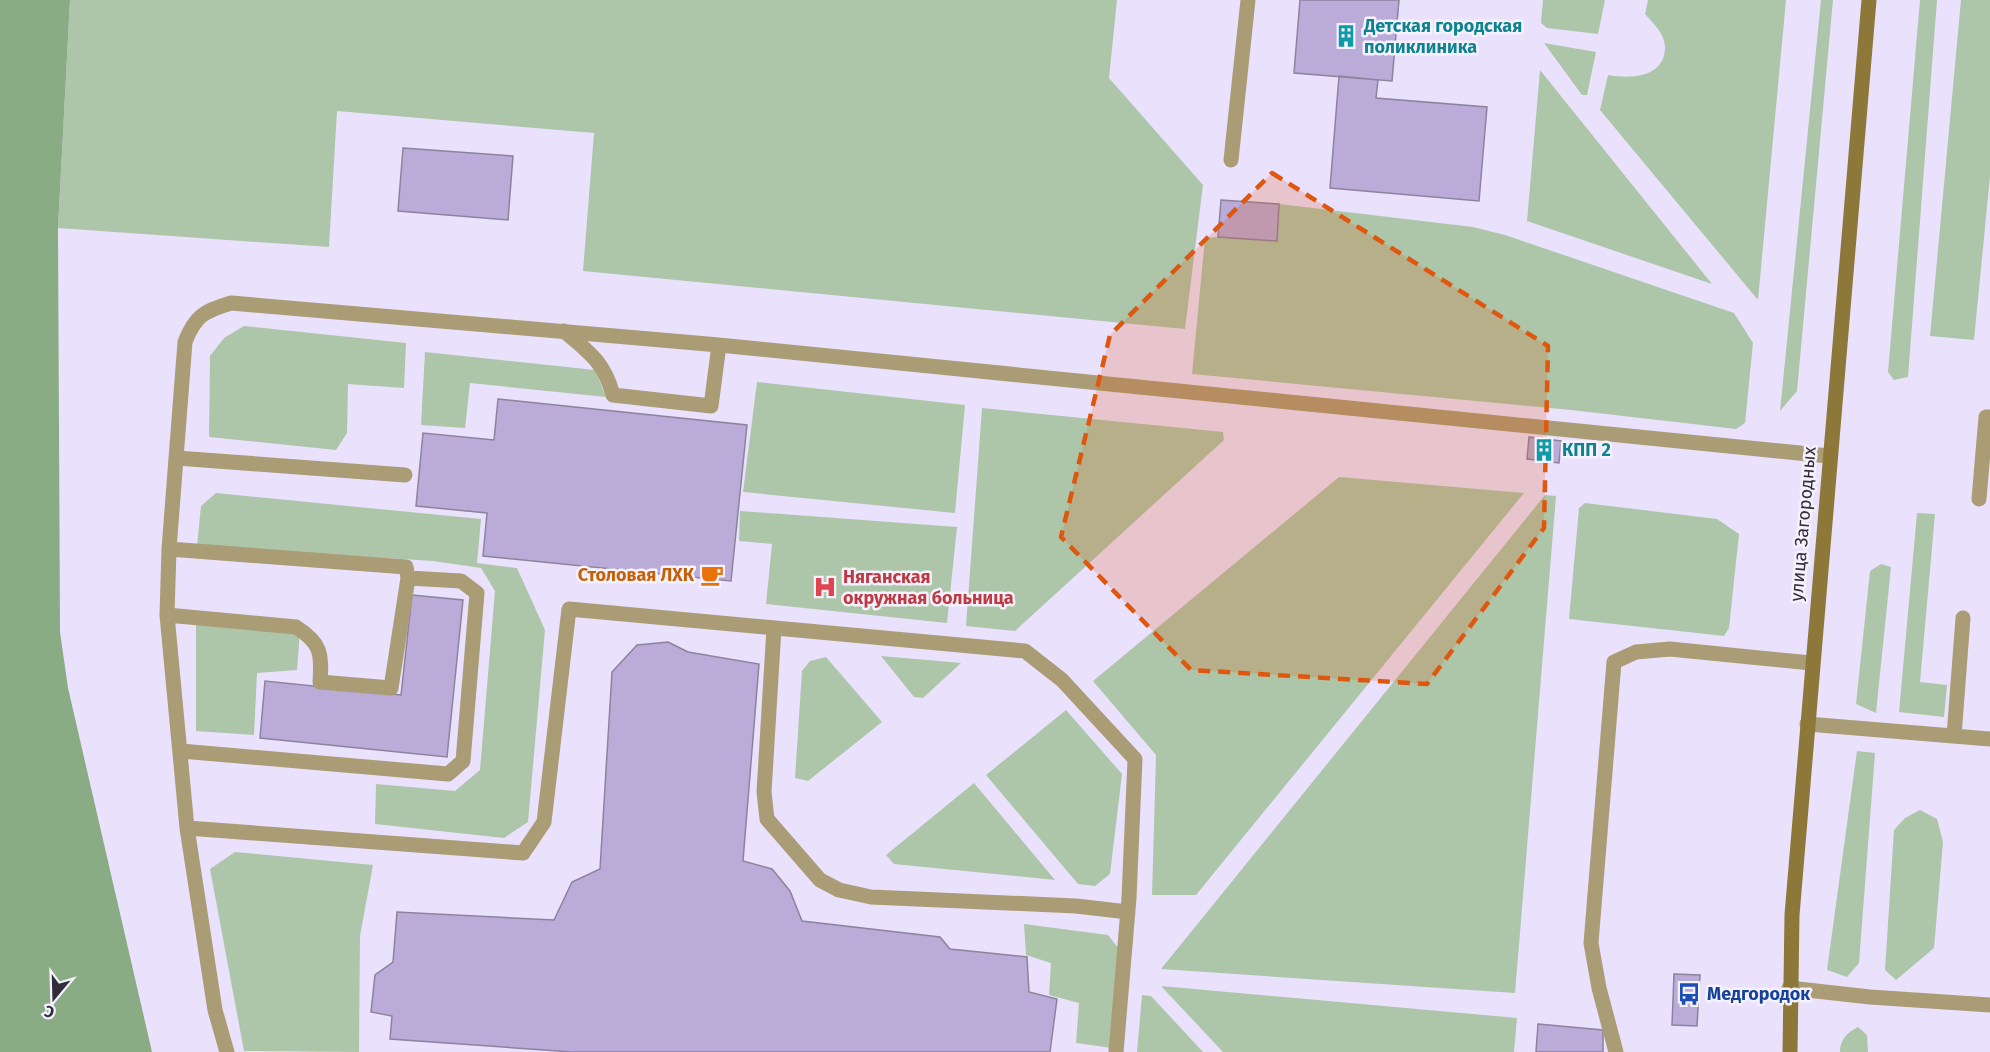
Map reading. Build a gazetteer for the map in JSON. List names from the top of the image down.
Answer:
{
  "streets": {
    "main road": ["улица Загородных"]
  },
  "places": {
    "building": ["Детская городская поликлиника", "КПП 2"],
    "cafe": ["Столовая ЛХК"],
    "hospital": ["Няганская окружная больница"],
    "bus stop": ["Медгородок"]
  },
  "north": "bottom"
}
